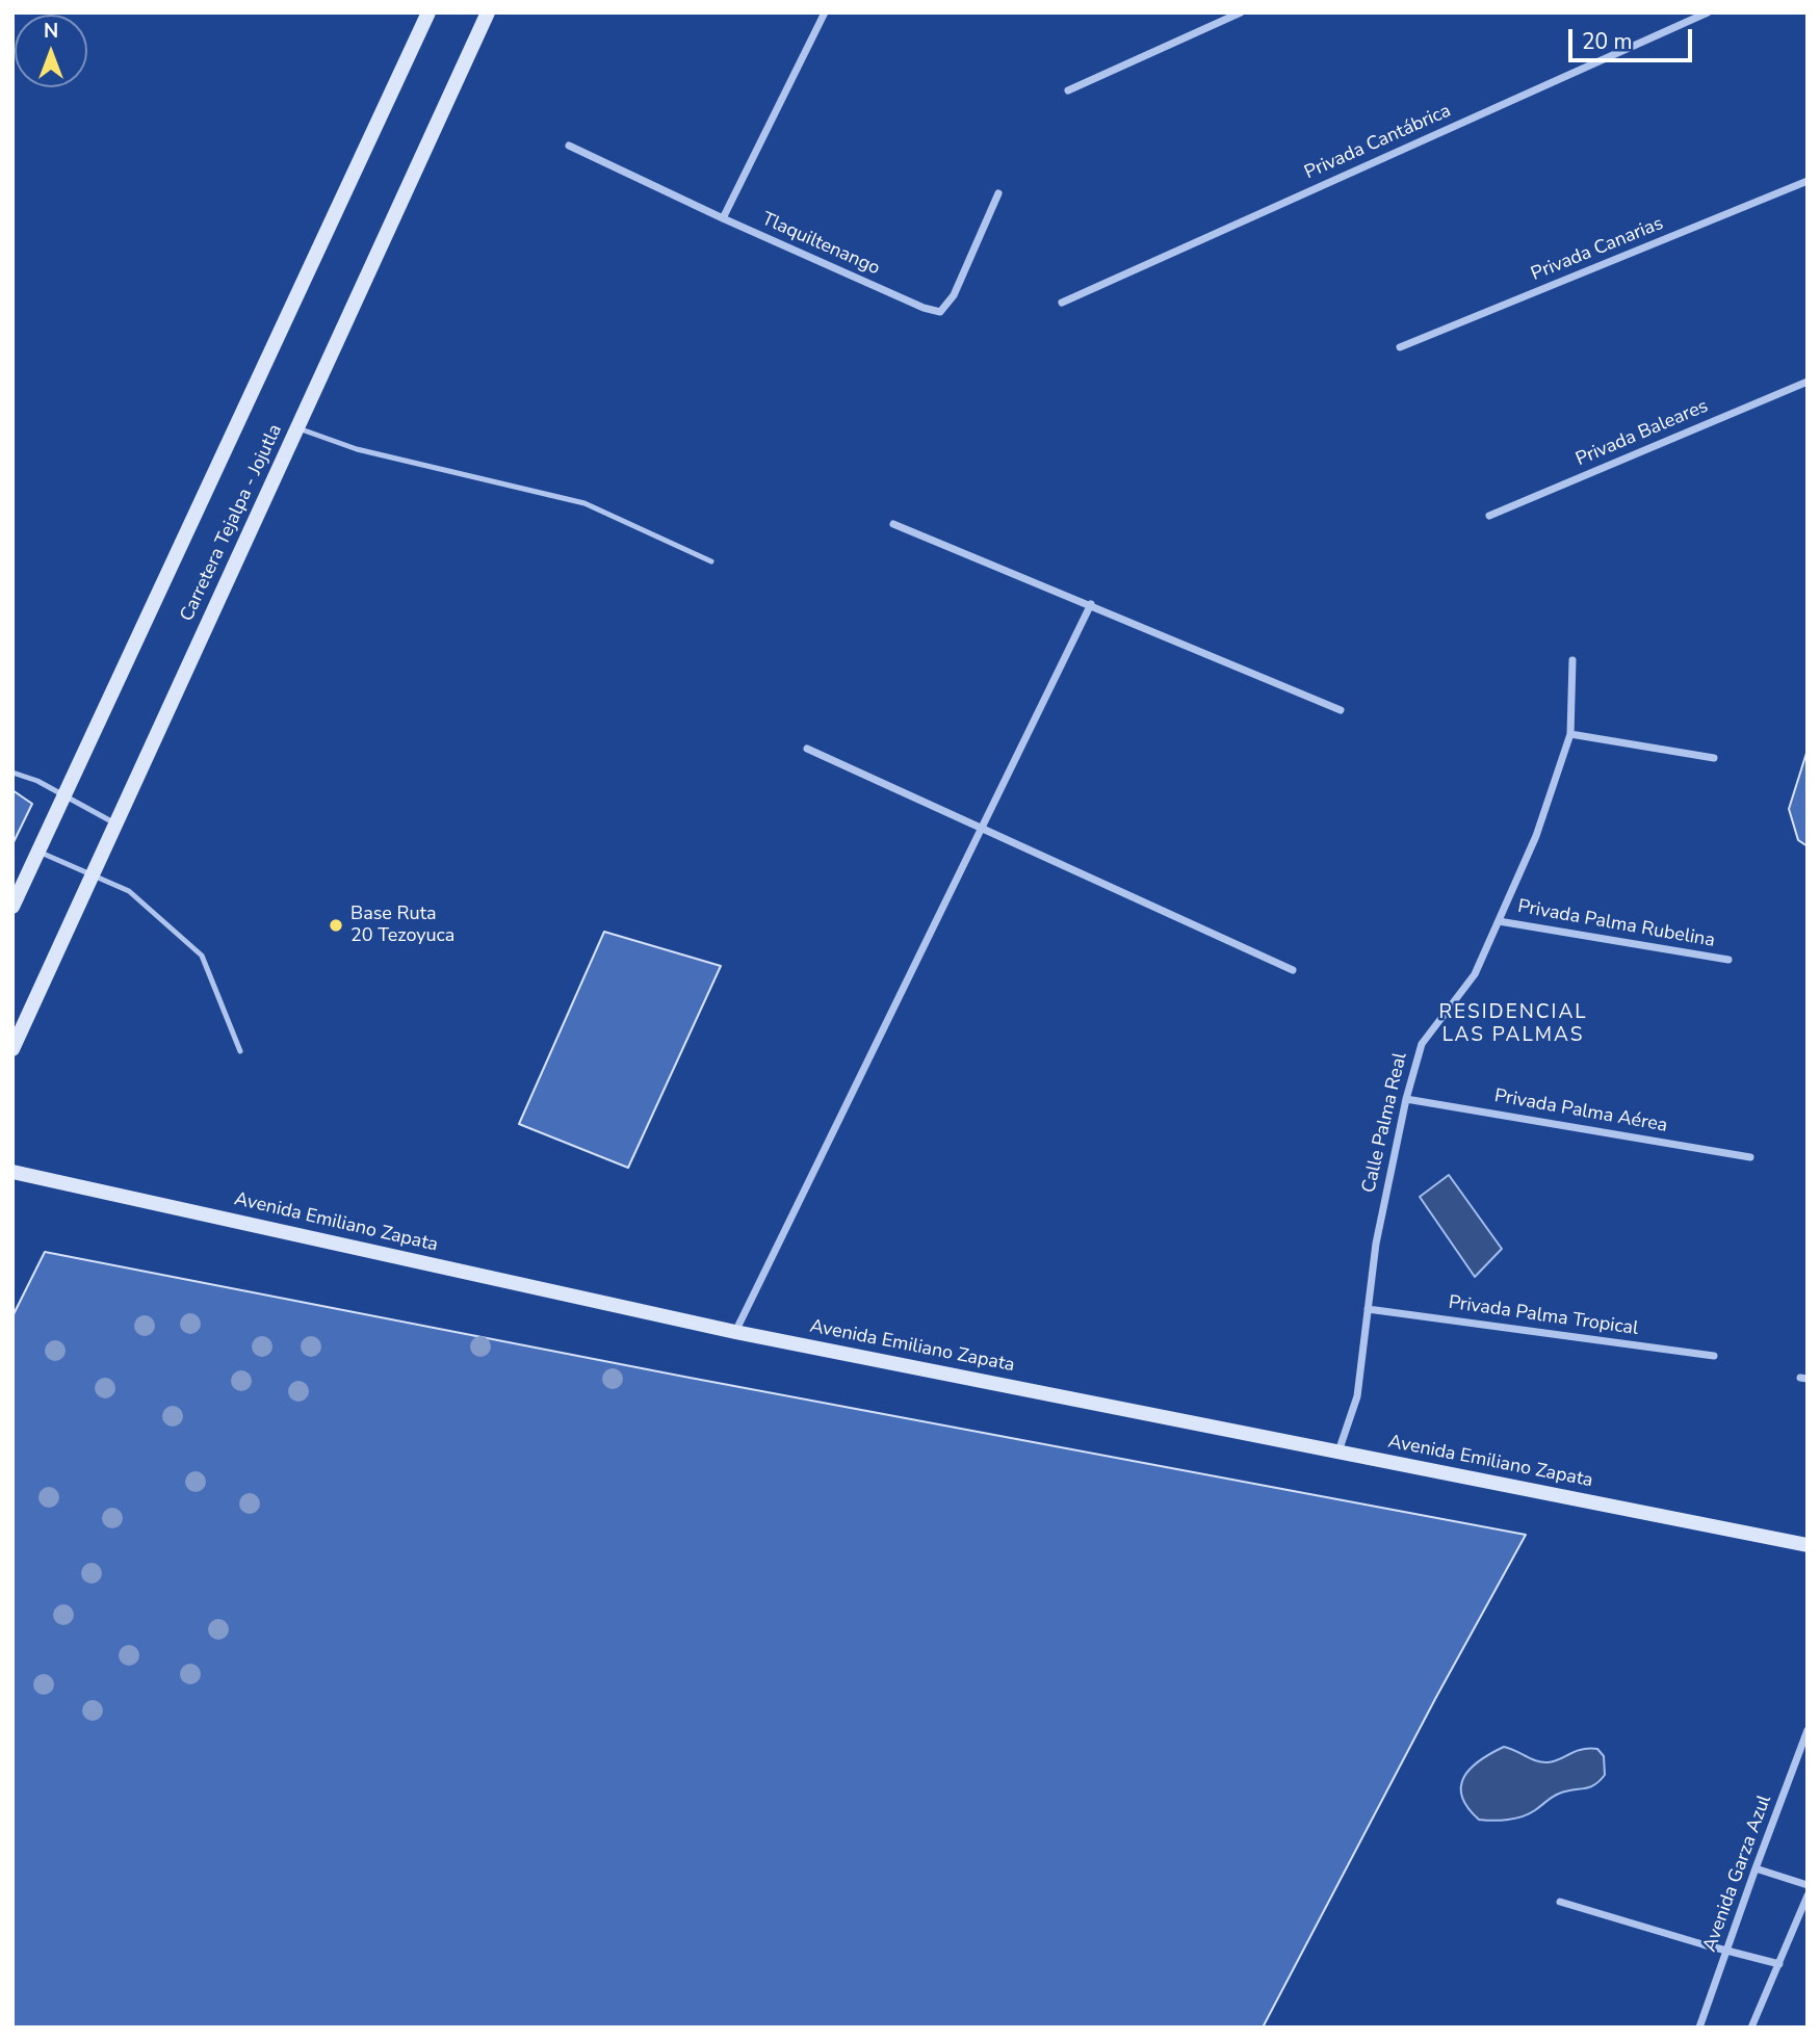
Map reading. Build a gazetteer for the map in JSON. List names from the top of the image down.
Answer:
{
  "streets": {
    "main road": ["Carretera Tejalpa - Jojutla", "Avenida Emiliano Zapata"],
    "street": [
      "Privada Cantábrica",
      "Tlaquiltenango",
      "Privada Canarias",
      "Privada Baleares",
      "Privada Palma Rubelina",
      "Privada Palma Aérea",
      "Calle Palma Real",
      "Privada Palma Tropical",
      "Avenida Garza Azul"
    ]
  },
  "crossings": [
    ["Privada Palma Rubelina", "Calle Palma Real"],
    ["Privada Palma Aérea", "Calle Palma Real"],
    ["Calle Palma Real", "Avenida Emiliano Zapata"],
    ["Calle Palma Real", "Privada Palma Tropical"]
  ],
  "districts": ["RESIDENCIAL LAS PALMAS"],
  "places": ["Base Ruta 20 Tezoyuca"],
  "scale_bar": "20 m",
  "north": "top"
}
